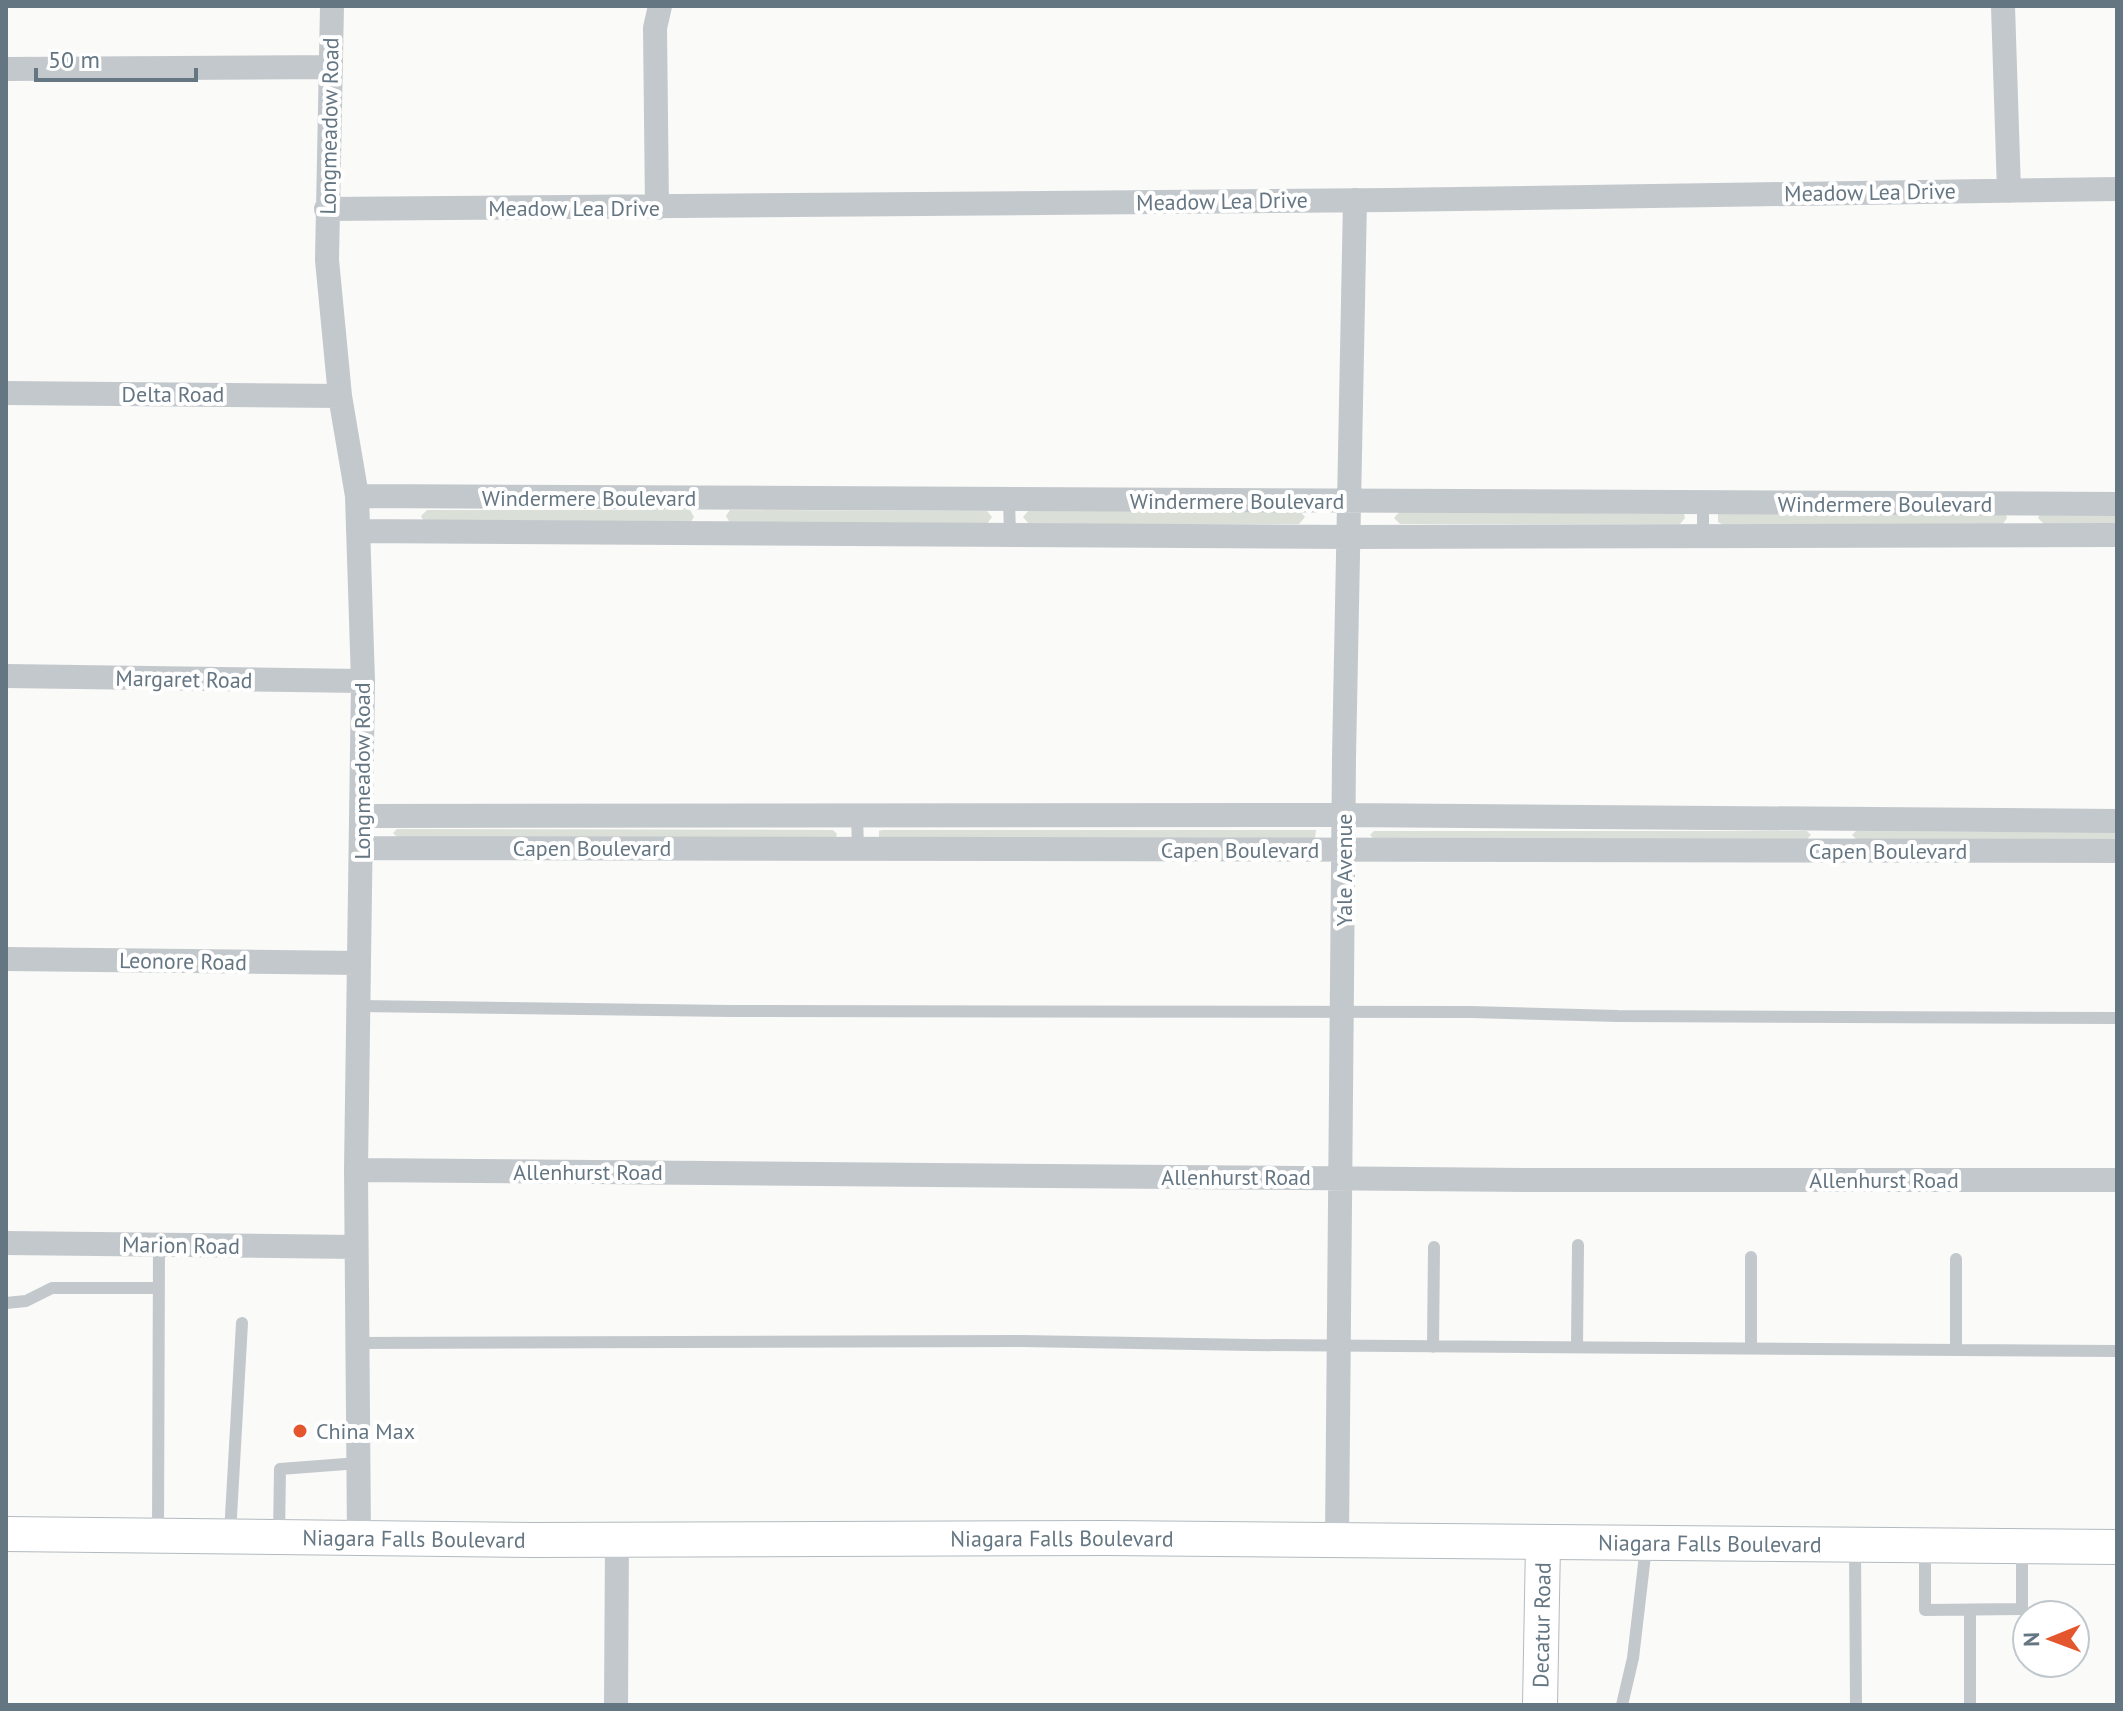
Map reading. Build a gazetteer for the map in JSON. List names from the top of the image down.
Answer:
{
  "streets": {
    "main road": ["Niagara Falls Boulevard", "Decatur Road"],
    "street": [
      "Longmeadow Road",
      "Meadow Lea Drive",
      "Delta Road",
      "Windermere Boulevard",
      "Margaret Road",
      "Capen Boulevard",
      "Yale Avenue",
      "Leonore Road",
      "Allenhurst Road",
      "Marion Road"
    ]
  },
  "crossings": [
    ["Longmeadow Road", "Meadow Lea Drive"],
    ["Longmeadow Road", "Delta Road"],
    ["Longmeadow Road", "Windermere Boulevard"],
    ["Longmeadow Road", "Margaret Road"],
    ["Longmeadow Road", "Capen Boulevard"],
    ["Longmeadow Road", "Leonore Road"],
    ["Longmeadow Road", "Allenhurst Road"],
    ["Longmeadow Road", "Marion Road"],
    ["Longmeadow Road", "Niagara Falls Boulevard"],
    ["Meadow Lea Drive", "Yale Avenue"],
    ["Windermere Boulevard", "Yale Avenue"],
    ["Capen Boulevard", "Yale Avenue"],
    ["Yale Avenue", "Allenhurst Road"],
    ["Yale Avenue", "Niagara Falls Boulevard"],
    ["Niagara Falls Boulevard", "Decatur Road"]
  ],
  "places": ["China Max"],
  "scale_bar": "50 m",
  "north": "left"
}
